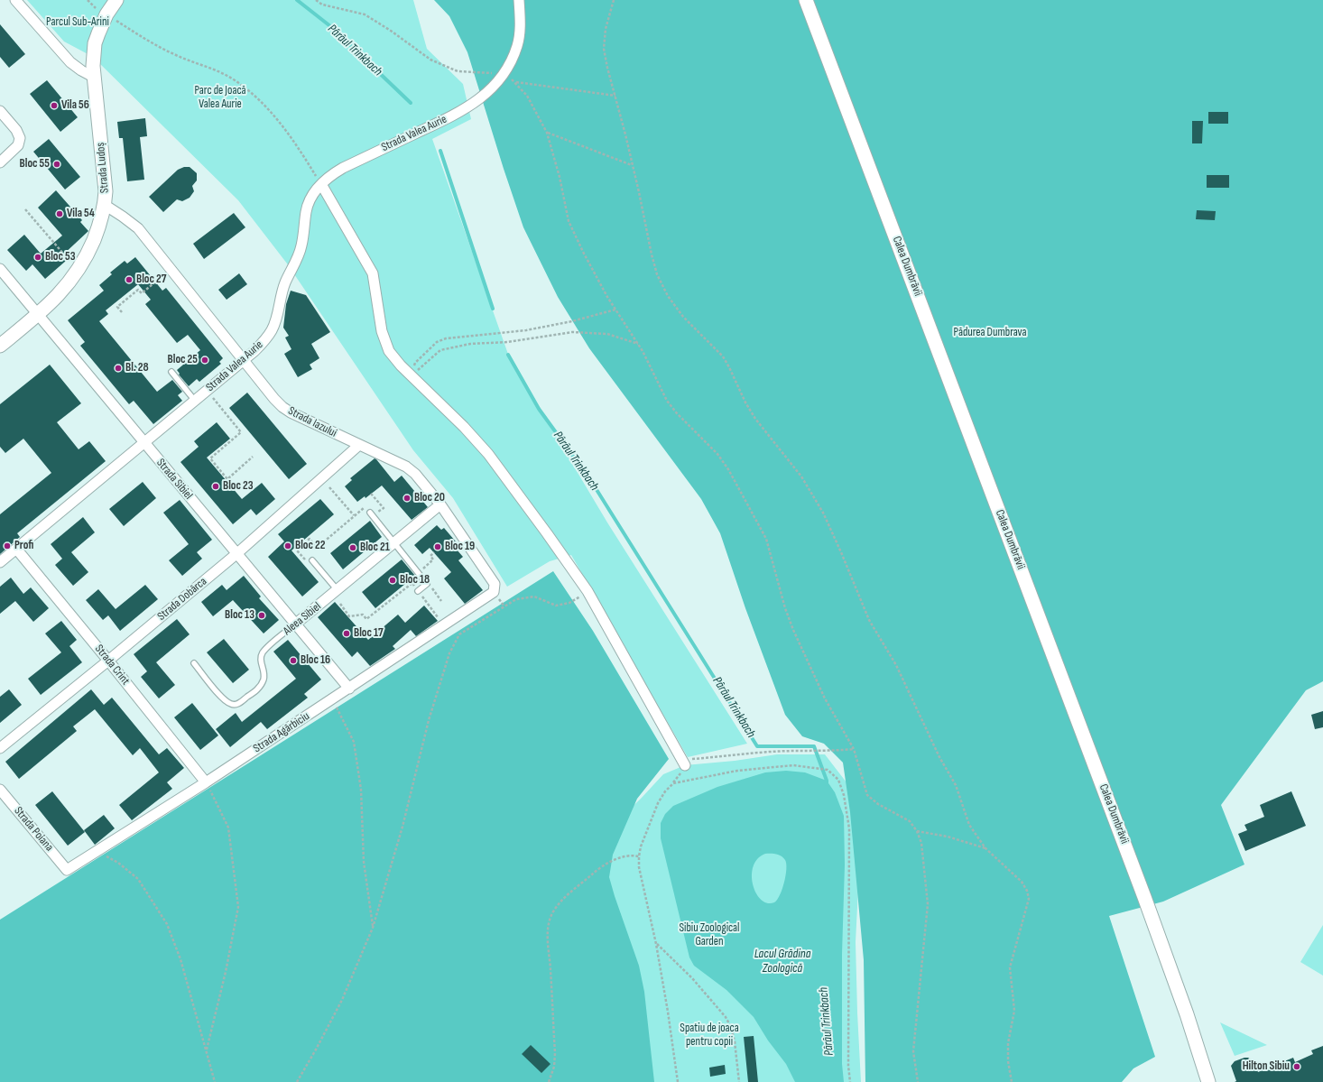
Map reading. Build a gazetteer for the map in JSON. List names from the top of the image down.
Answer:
{
  "streets": {
    "main road": ["Strada Ludoș", "Calea Dumbrăvii"],
    "street": [
      "Strada Valea Aurie",
      "Strada Iazului",
      "Strada Sibiel",
      "Strada Dobârca",
      "Aleea Sibiel",
      "Strada Crint",
      "Strada Agârbiciu",
      "Strada Poiana"
    ]
  },
  "crossings": [
    ["Strada Valea Aurie", "Strada Iazului"],
    ["Strada Valea Aurie", "Strada Sibiel"],
    ["Strada Valea Aurie", "Strada Crint"],
    ["Strada Ludoș", "Strada Iazului"],
    ["Strada Ludoș", "Strada Sibiel"],
    ["Strada Iazului", "Strada Dobârca"],
    ["Strada Iazului", "Aleea Sibiel"],
    ["Strada Iazului", "Strada Agârbiciu"],
    ["Strada Sibiel", "Strada Dobârca"],
    ["Strada Sibiel", "Aleea Sibiel"],
    ["Strada Sibiel", "Strada Agârbiciu"],
    ["Strada Dobârca", "Strada Crint"],
    ["Strada Crint", "Strada Agârbiciu"],
    ["Strada Agârbiciu", "Strada Poiana"]
  ],
  "water": ["Pârâul Trinkbach", "Lacul Grădina Zoologică"],
  "parks": [
    "Parcul Sub-Arini",
    "Parc de Joacă Valea Aurie",
    "Pădurea Dumbrava",
    "Sibiu Zoological Garden",
    "Spatiu de joaca pentru copii"
  ],
  "places": [
    "Vila 56",
    "Bloc 55",
    "Vila 54",
    "Bloc 53",
    "Bloc 27",
    "Bloc 25",
    "Bl. 28",
    "Bloc 23",
    "Bloc 20",
    "Profi",
    "Bloc 22",
    "Bloc 19",
    "Bloc 21",
    "Bloc 18",
    "Bloc 13",
    "Bloc 17",
    "Bloc 16",
    "Hilton Sibiu"
  ]
}
